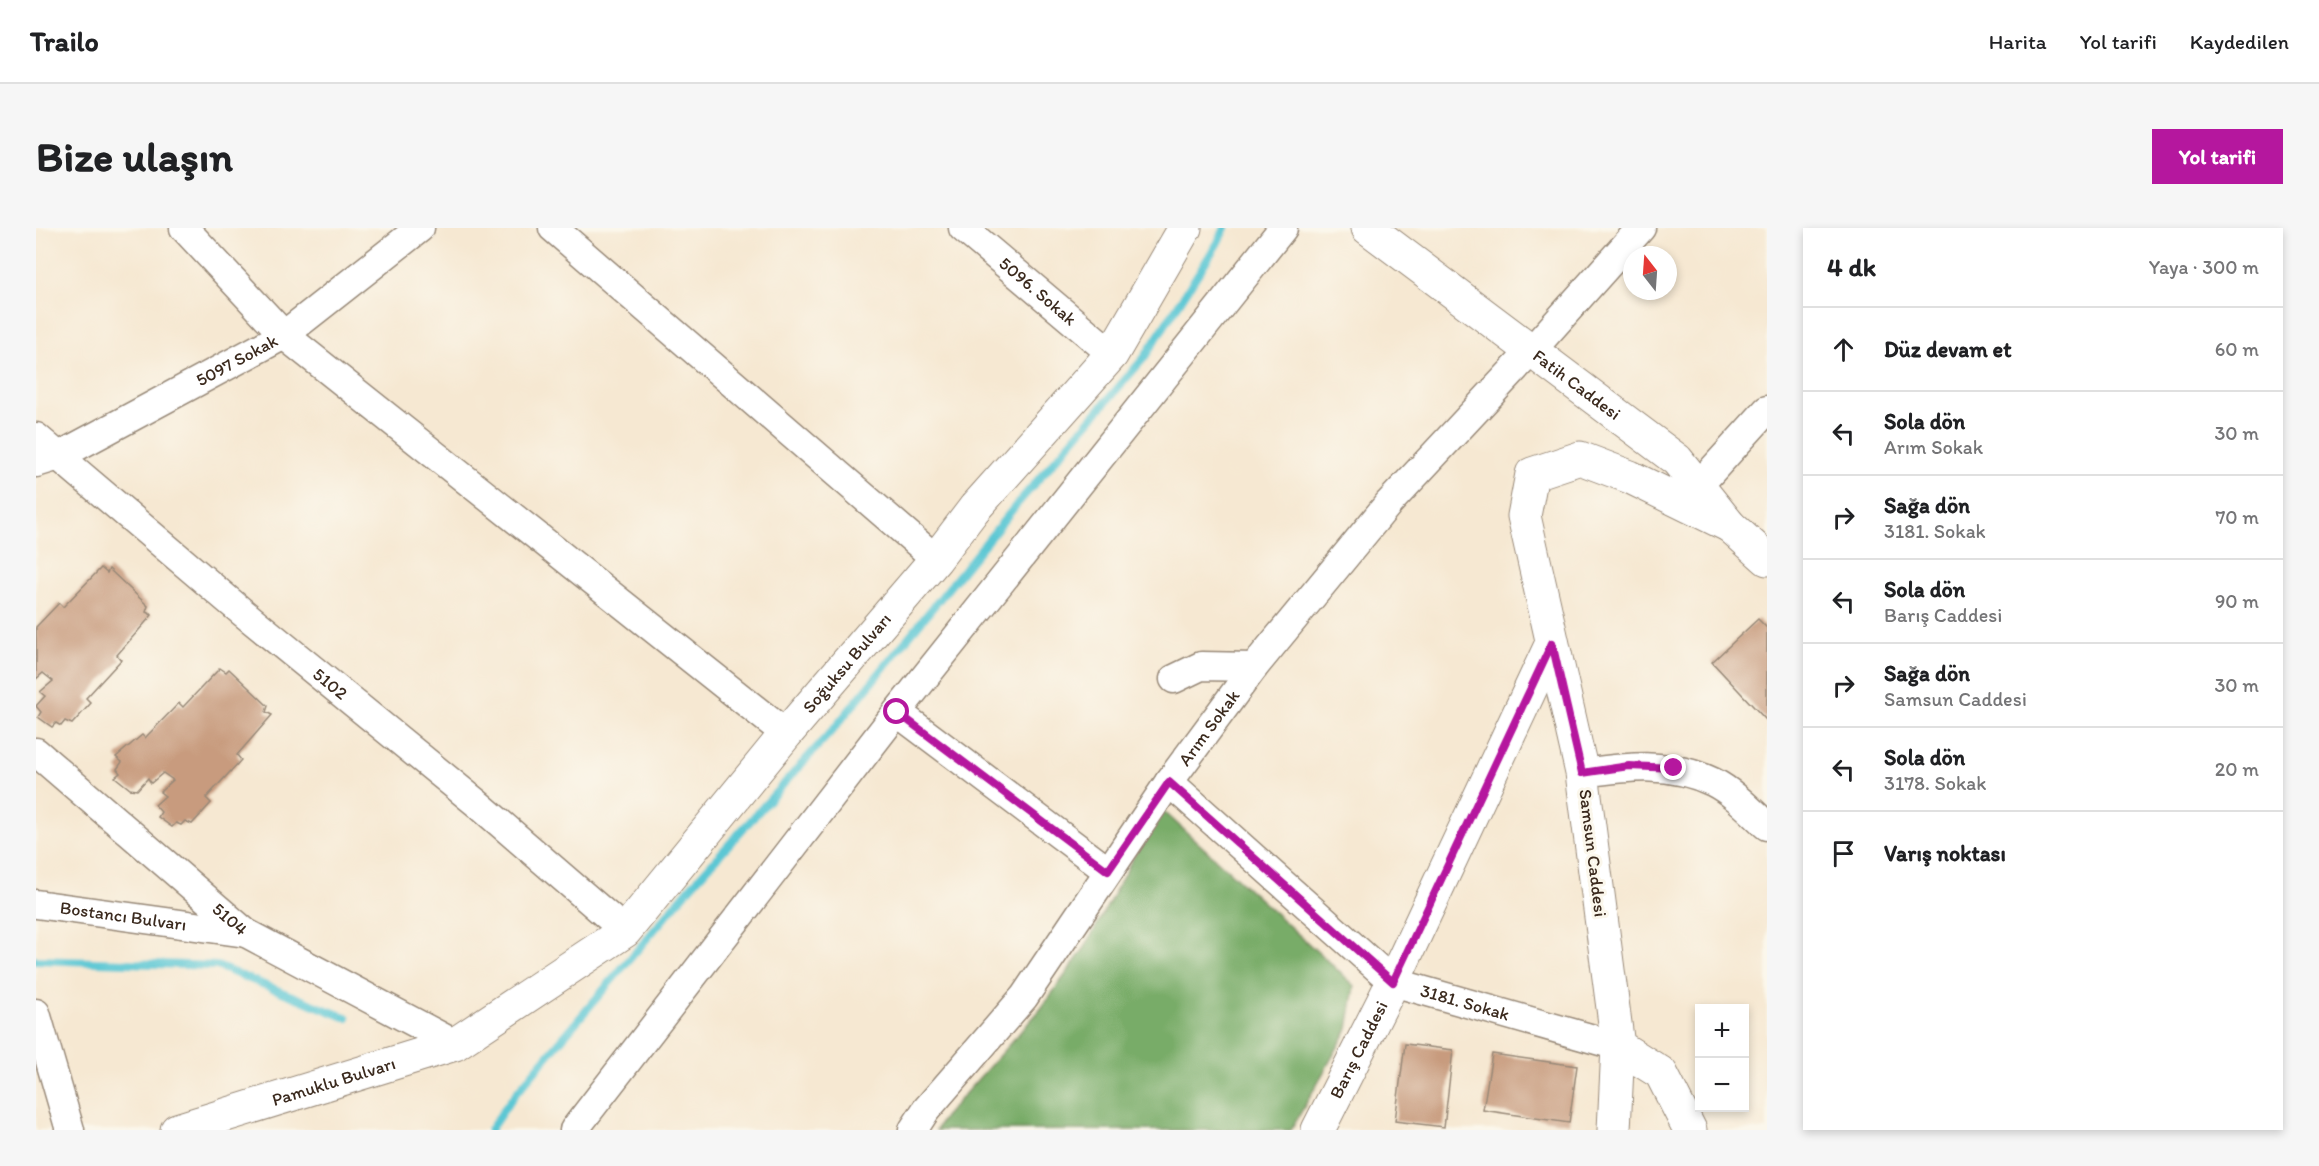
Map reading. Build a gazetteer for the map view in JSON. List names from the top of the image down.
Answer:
{
  "streets": {
    "street": [
      "5096. Sokak",
      "5097 Sokak",
      "Fatih Caddesi",
      "Soğuksu Bulvarı",
      "5102",
      "Arım Sokak",
      "Samsun Caddesi",
      "Bostancı Bulvarı",
      "5104",
      "3181. Sokak",
      "Barış Caddesi",
      "Pamuklu Bulvarı"
    ]
  },
  "crossings": [
    ["5096. Sokak", "Soğuksu Bulvarı"],
    ["5097 Sokak", "5102"],
    ["Fatih Caddesi", "Arım Sokak"],
    ["Fatih Caddesi", "Samsun Caddesi"],
    ["Soğuksu Bulvarı", "5102"],
    ["Soğuksu Bulvarı", "5104"],
    ["Soğuksu Bulvarı", "Pamuklu Bulvarı"],
    ["Arım Sokak", "3181. Sokak"],
    ["Samsun Caddesi", "3181. Sokak"],
    ["Samsun Caddesi", "Barış Caddesi"],
    ["Bostancı Bulvarı", "5104"],
    ["5104", "Pamuklu Bulvarı"],
    ["3181. Sokak", "Barış Caddesi"]
  ],
  "north": "top",
  "page": {
    "header": "Trailo",
    "nav": ["Harita", "Yol tarifi", "Kaydedilen"],
    "buttons": "Yol tarifi",
    "title": "Bize ulaşın",
    "heading": ["4 dk", "Yaya · 300 m"],
    "list": [
      ["Düz devam et", "60 m"],
      ["Sola dön", "Arım Sokak", "30 m"],
      ["Sağa dön", "3181. Sokak", "70 m"],
      ["Sola dön", "Barış Caddesi", "90 m"],
      ["Sağa dön", "Samsun Caddesi", "30 m"],
      ["Sola dön", "3178. Sokak", "20 m"],
      "Varış noktası"
    ],
    "map_buttons": ["+", "−"]
  }
}
